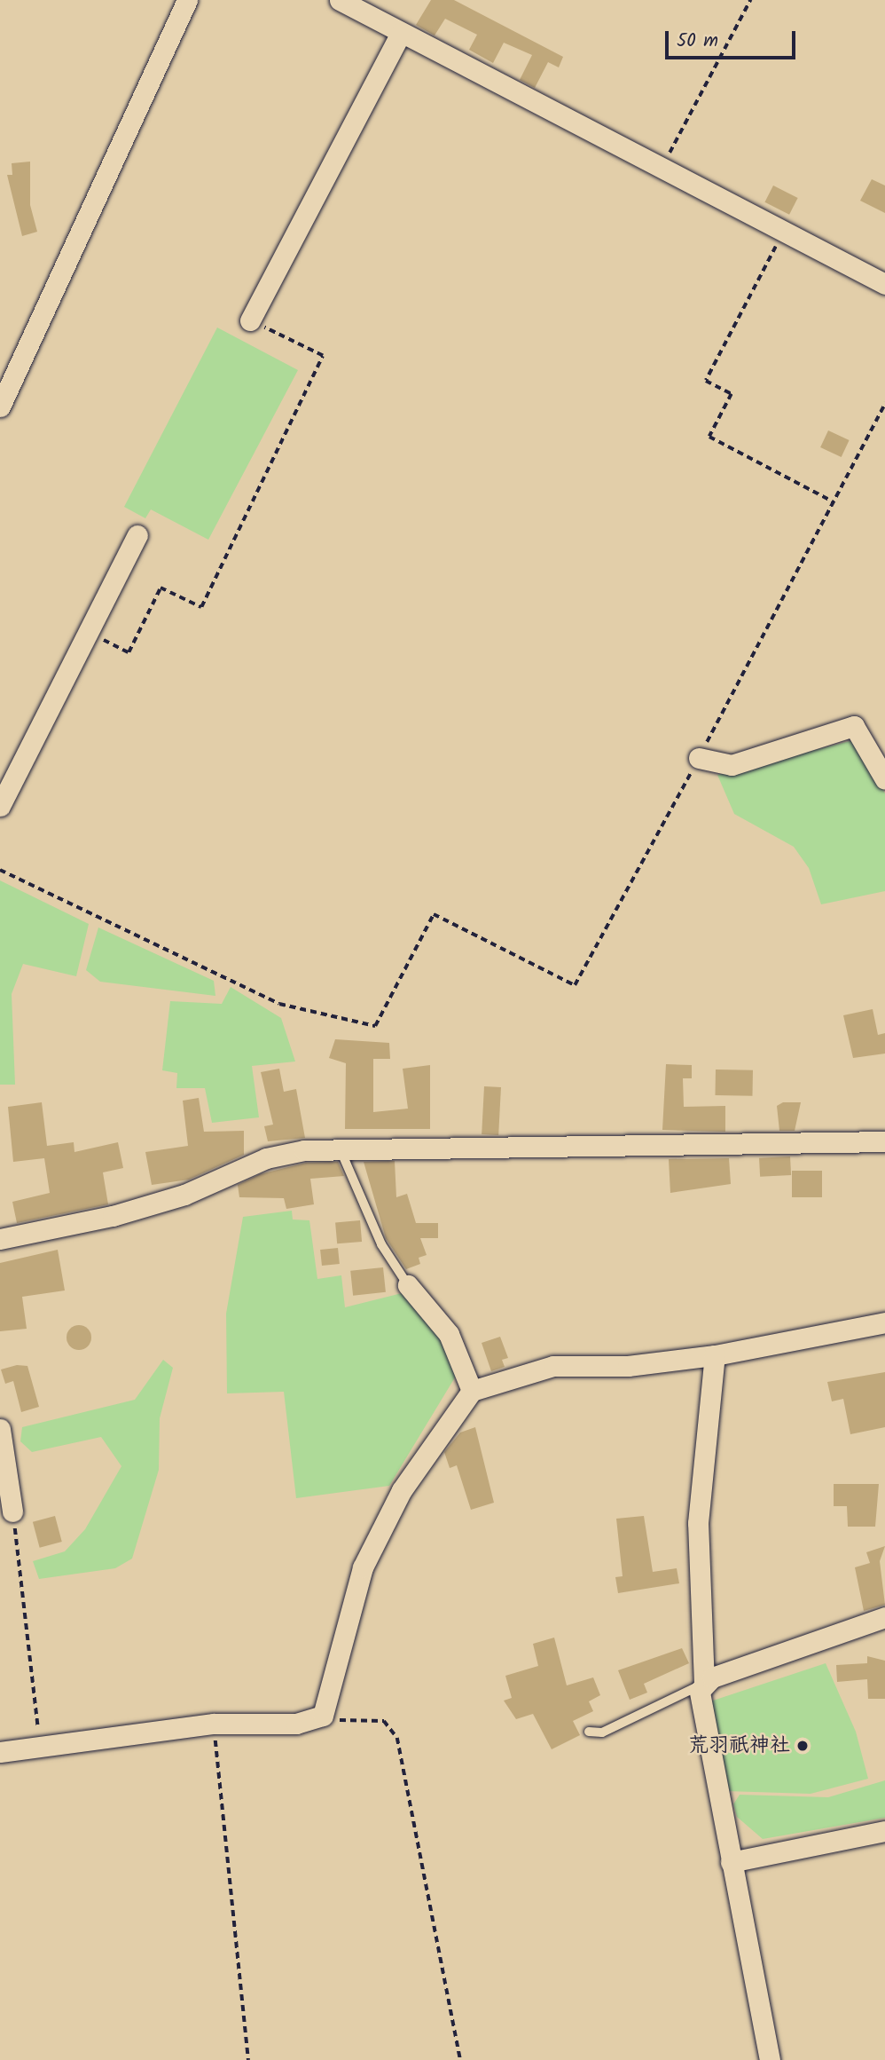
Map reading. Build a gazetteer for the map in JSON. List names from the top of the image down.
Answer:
{
  "places": ["荒羽祇神社"],
  "scale_bar": "50 m"
}
